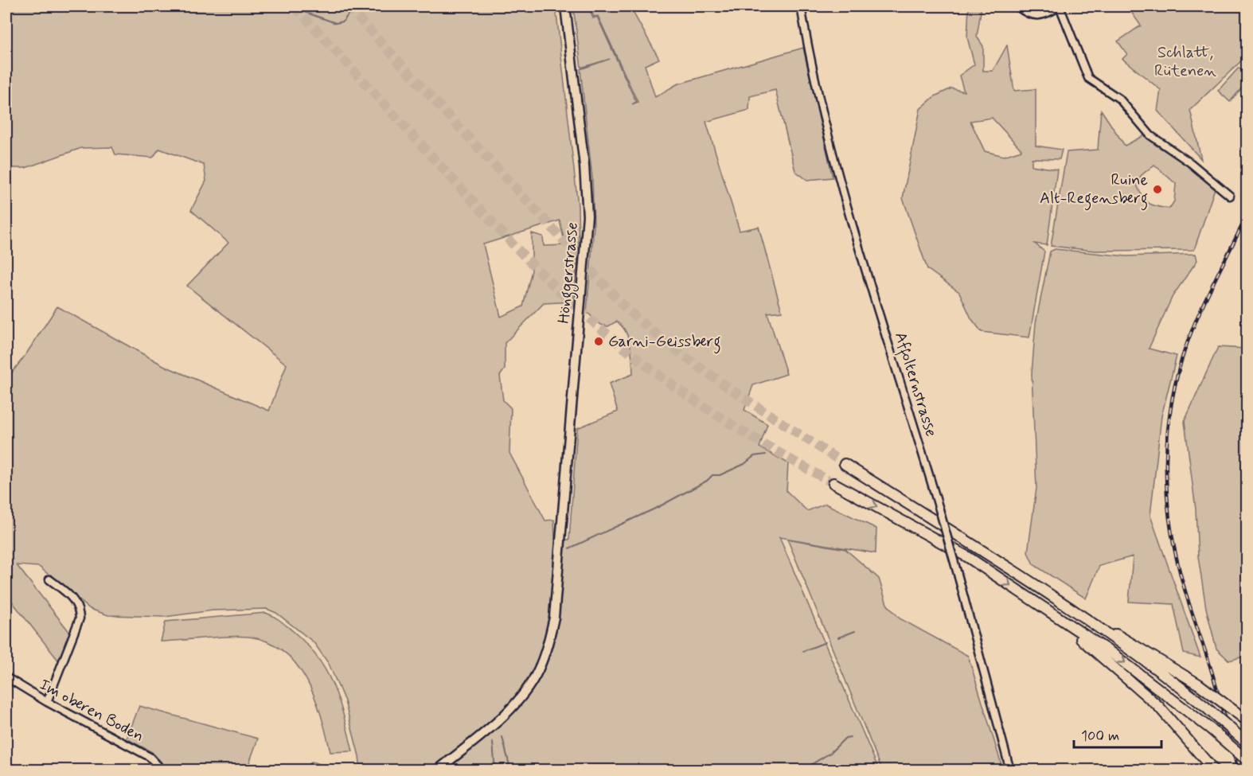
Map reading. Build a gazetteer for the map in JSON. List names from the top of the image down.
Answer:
{
  "streets": {
    "main road": ["Hönggerstrasse"],
    "street": ["Affolternstrasse", "Im oberen Boden"]
  },
  "parks": ["Schlatt, Rütenen"],
  "places": ["Ruine Alt-Regensberg", "Garni-Geissberg"],
  "scale_bar": "100 m"
}
